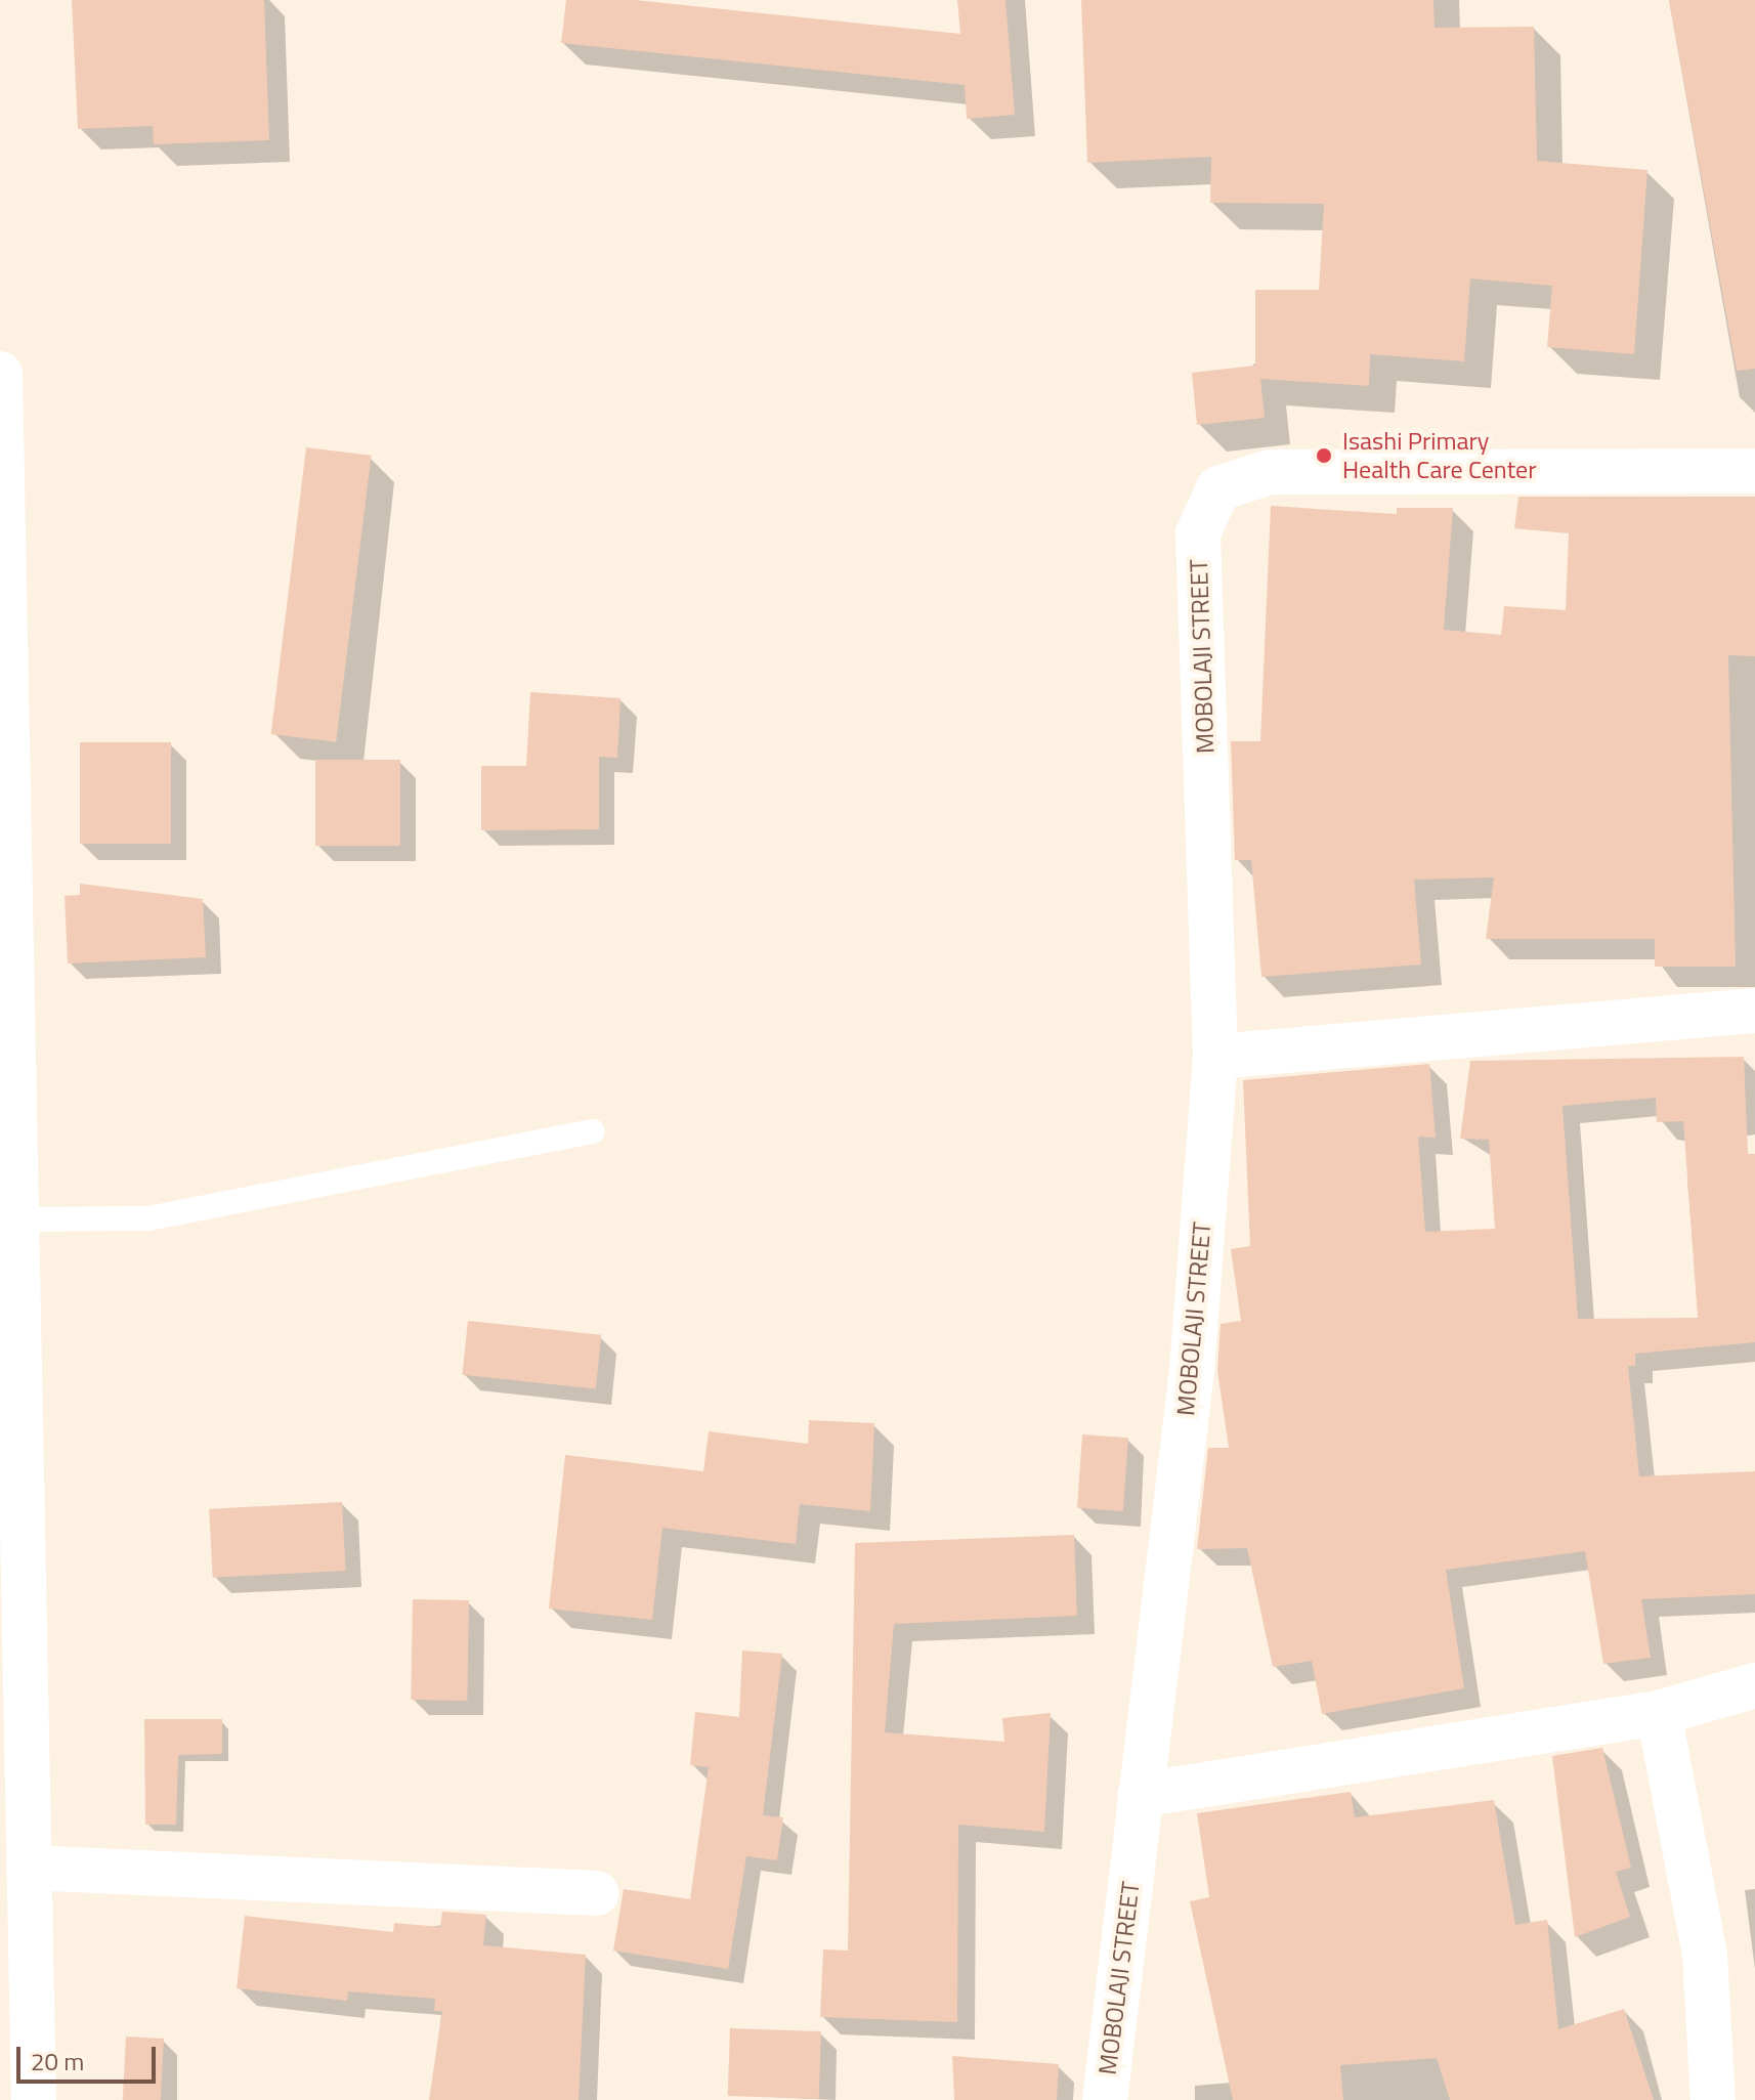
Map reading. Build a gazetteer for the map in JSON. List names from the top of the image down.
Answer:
{
  "streets": {
    "street": ["MOBOLAJI STREET"]
  },
  "places": ["Isashi Primary Health Care Center"],
  "scale_bar": "20 m"
}
